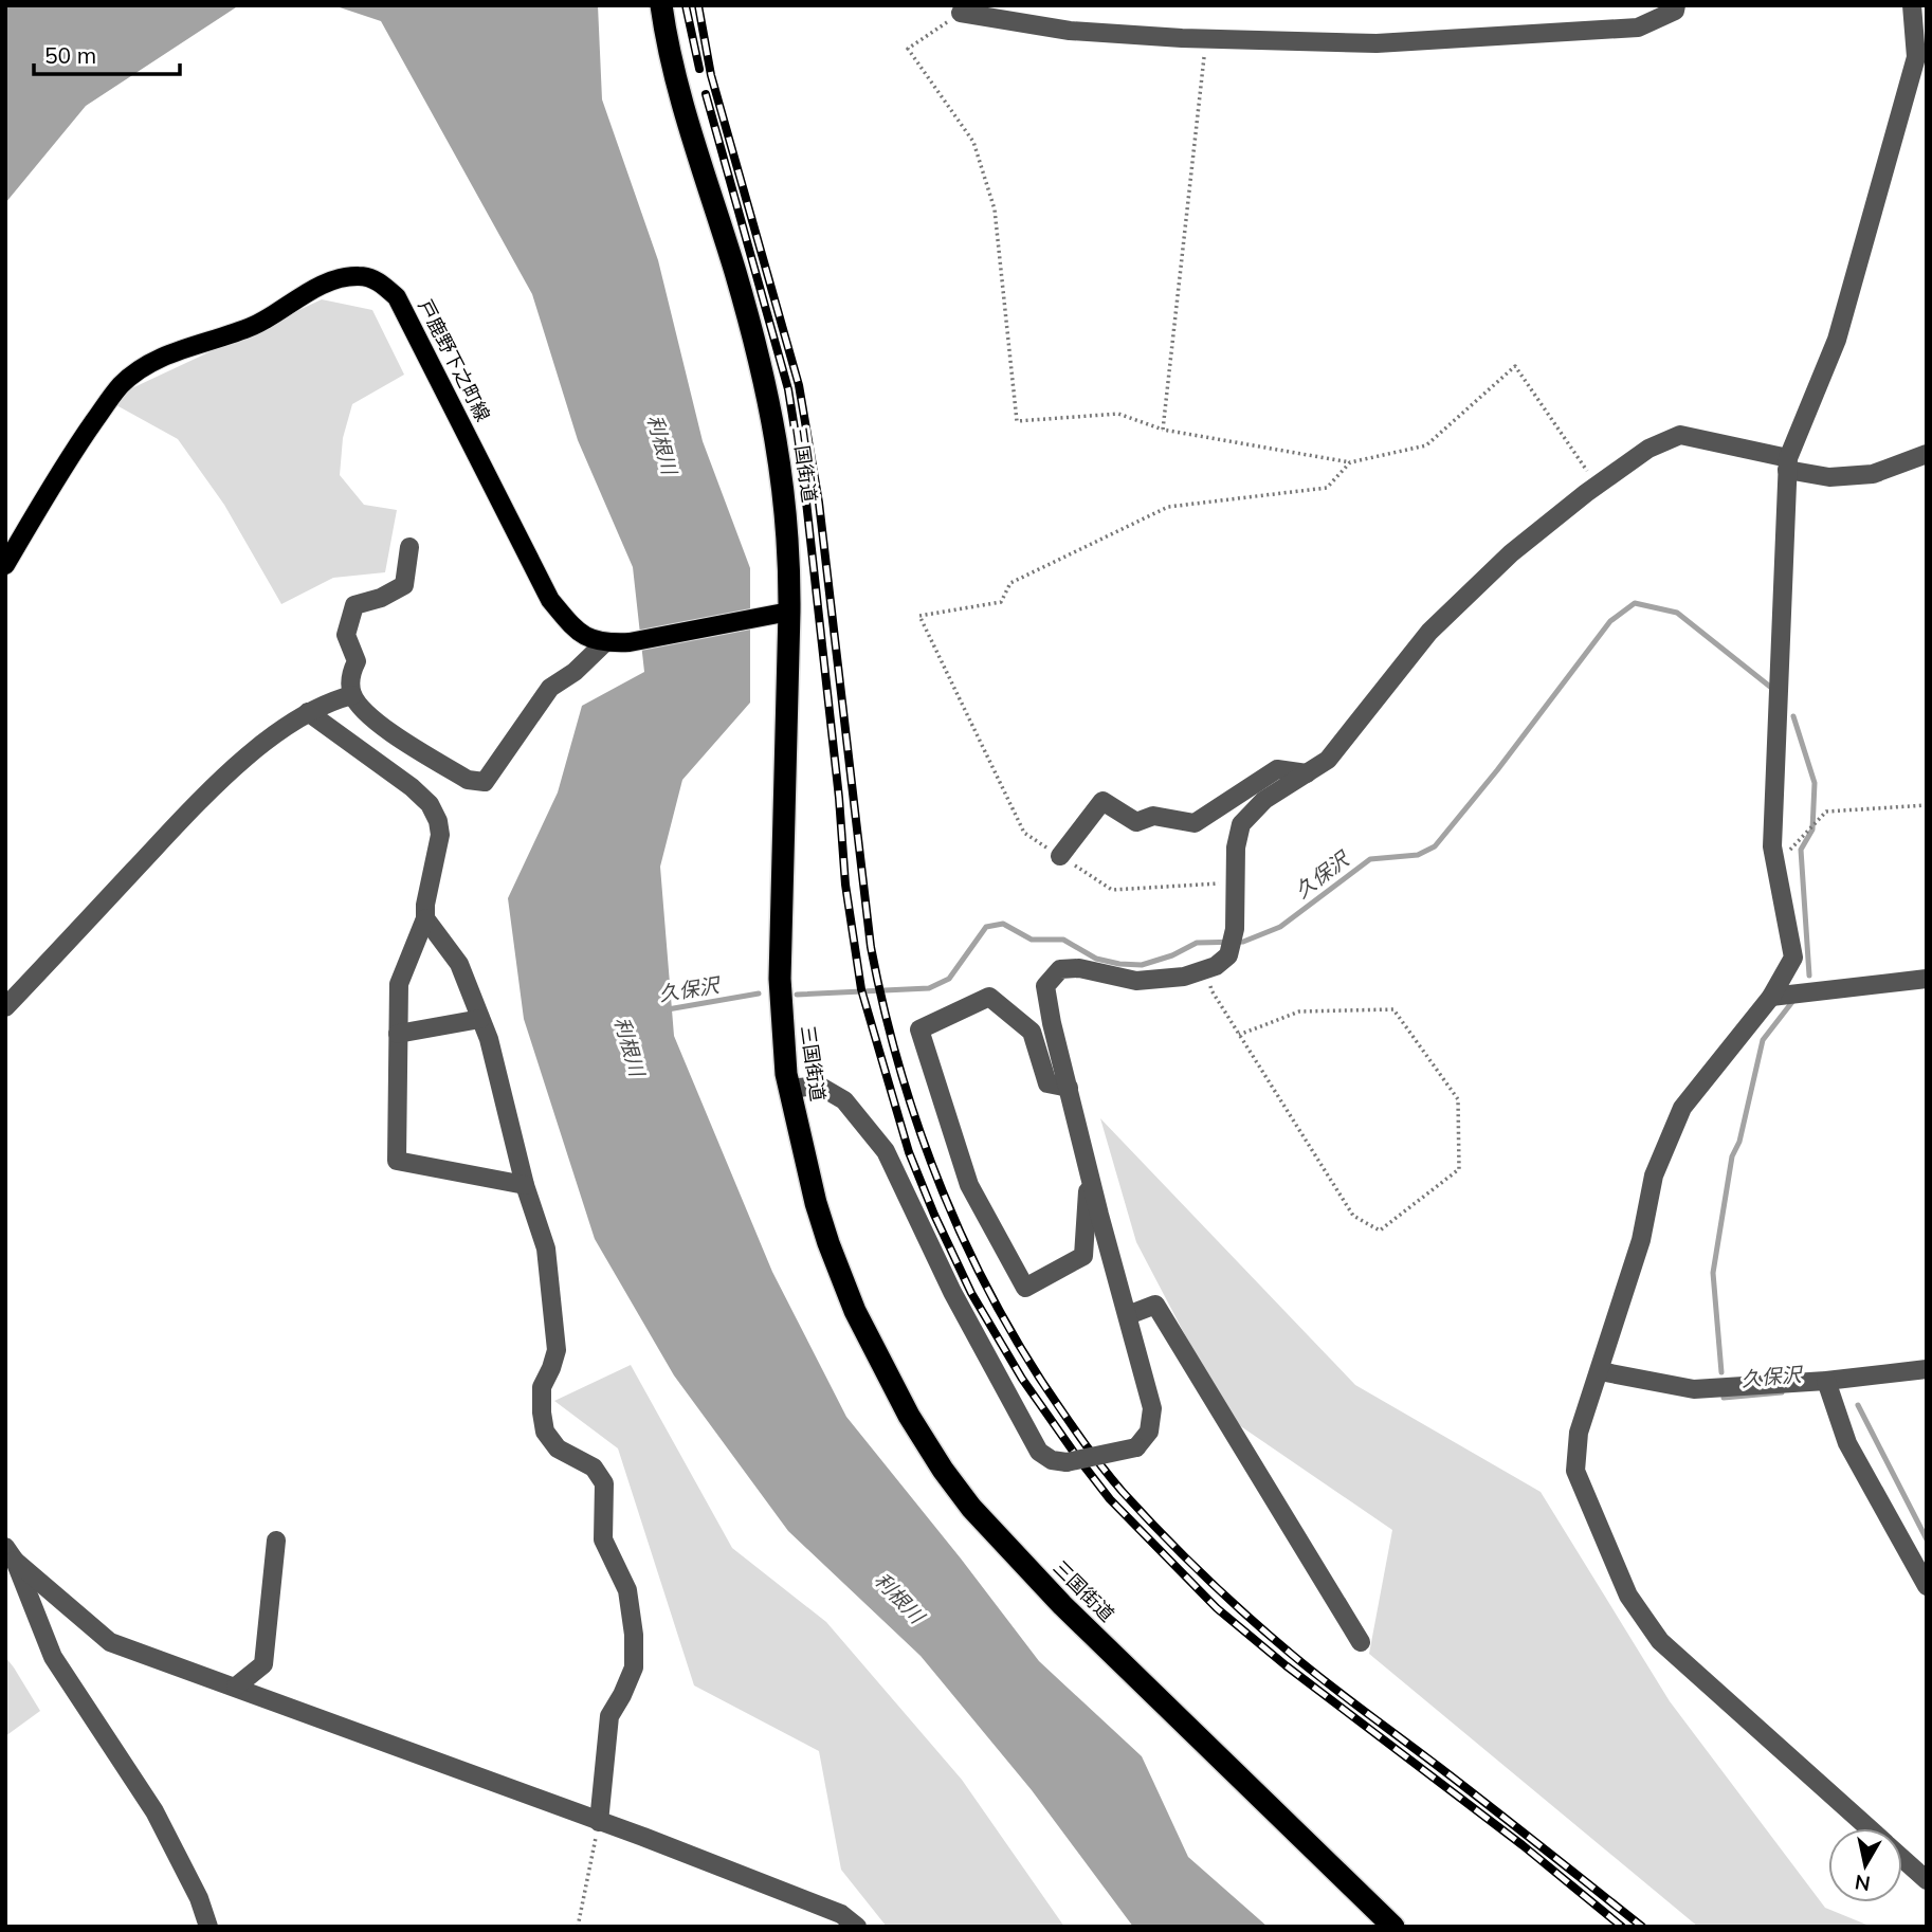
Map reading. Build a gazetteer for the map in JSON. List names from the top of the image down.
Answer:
{
  "streets": {
    "highway": ["三国街道"],
    "main road": ["戸鹿野下之町線"]
  },
  "water": ["利根川", "久保沢"],
  "scale_bar": "50 m",
  "north": "bottom"
}
